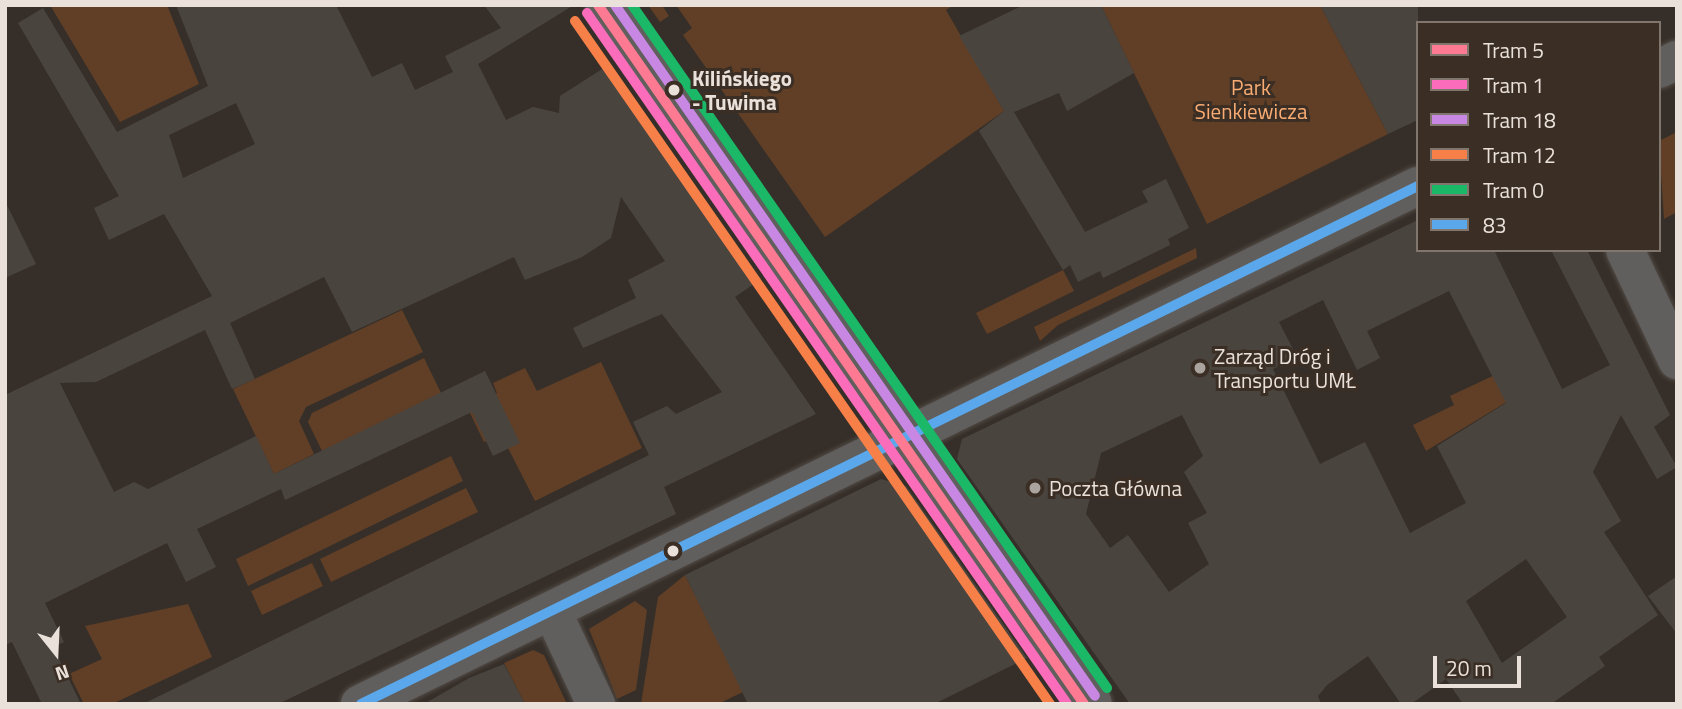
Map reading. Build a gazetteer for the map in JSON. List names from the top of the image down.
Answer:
{
  "parks": ["Park Sienkiewicza"],
  "places": ["Kilińskiego - Tuwima", "Zarząd Dróg i Transportu UMŁ", "Poczta Główna"],
  "lines": [
    "tram line 5",
    "tram line 18",
    "tram line 0",
    "tram line 1",
    "tram line 12",
    "transit line 83"
  ],
  "legend": [
    "Tram 5",
    "Tram 1",
    "Tram 18",
    "Tram 12",
    "Tram 0",
    "83"
  ],
  "scale_bar": "20 m",
  "north": "bottom"
}
